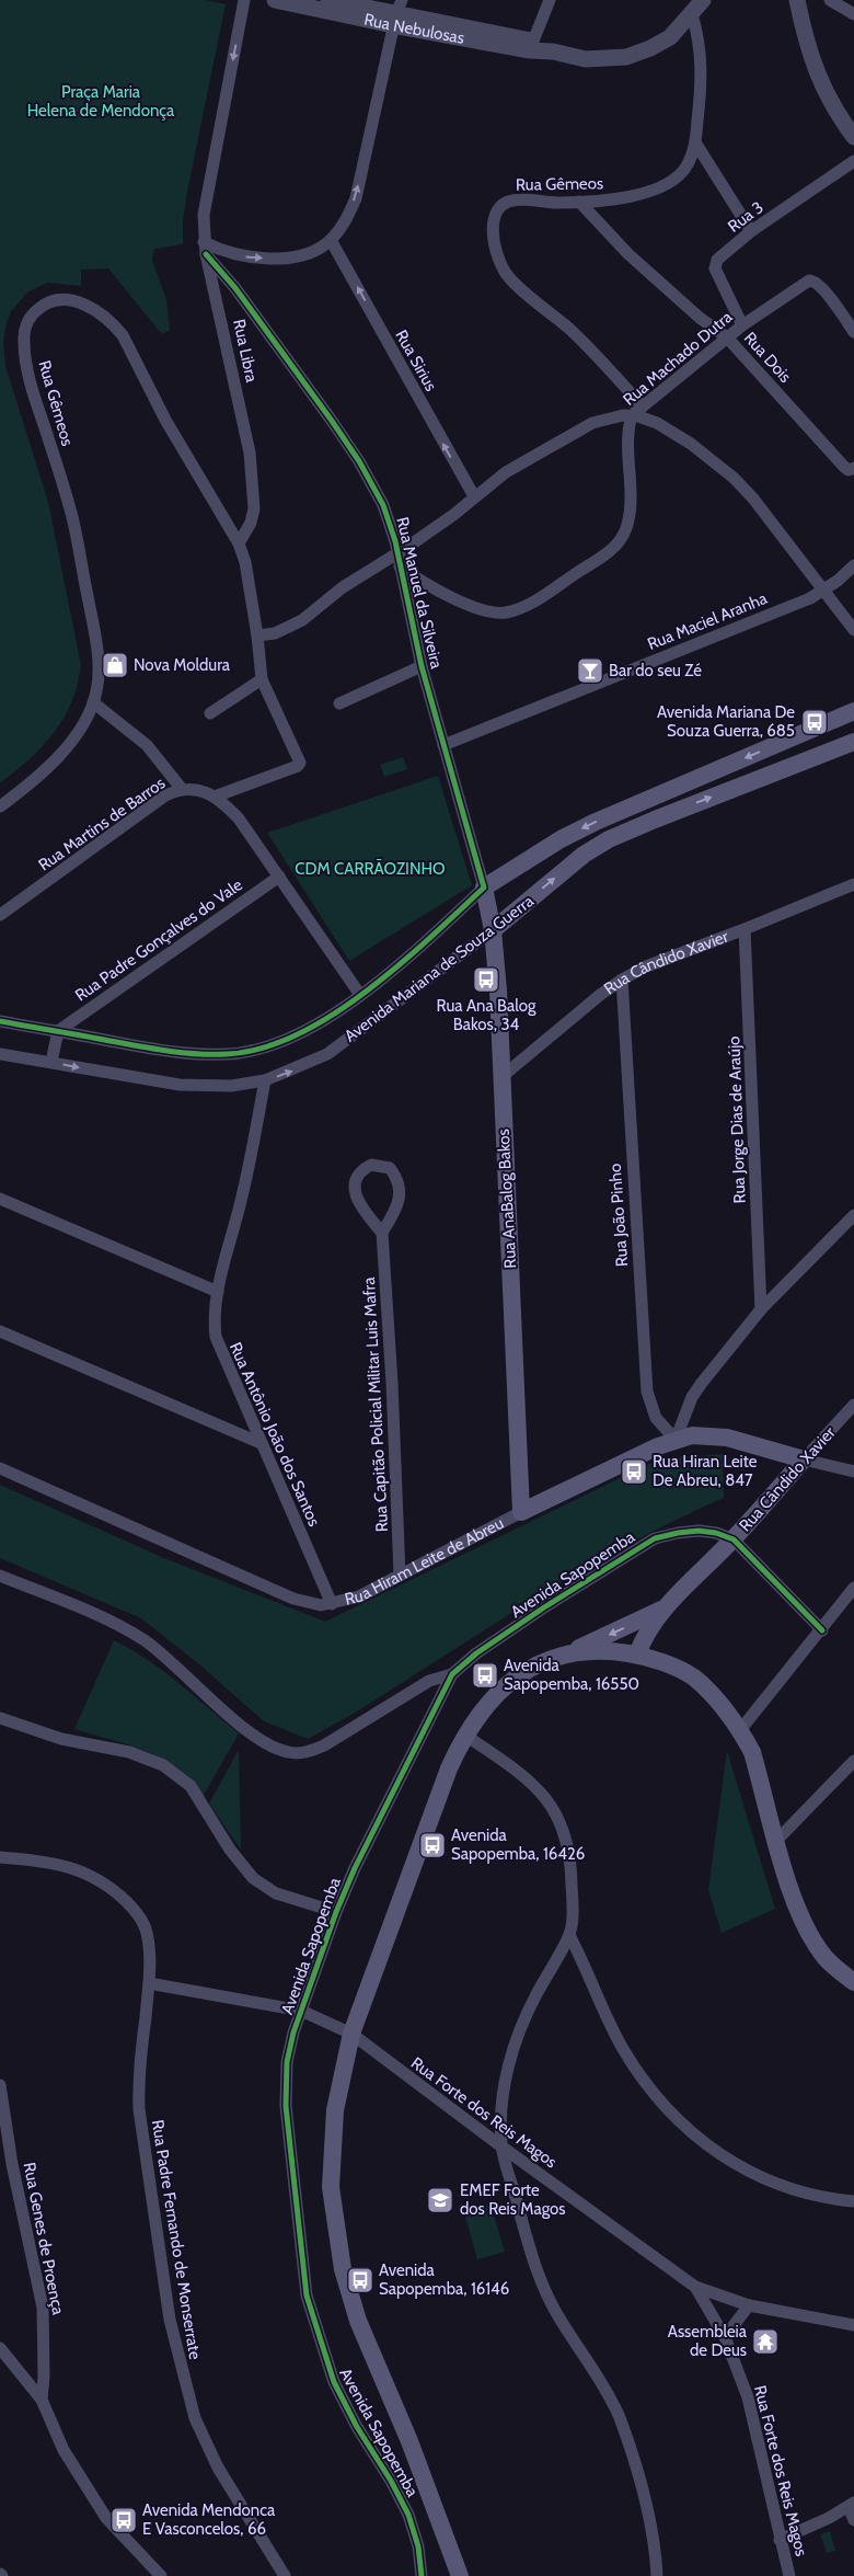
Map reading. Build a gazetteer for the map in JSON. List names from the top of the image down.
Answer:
{
  "streets": {
    "main road": [
      "Rua Cândido Xavier",
      "Avenida Mariana de Souza Guerra",
      "Rua AnaBalog Bakos",
      "Rua Hiram Leite de Abreu",
      "Avenida Sapopemba"
    ],
    "street": [
      "Rua Nebulosas",
      "Rua Gêmeos",
      "Rua 3",
      "Rua Libra",
      "Rua Dois",
      "Rua Machado Dutra",
      "Rua Sirius",
      "Rua Manuel da Silveira",
      "Rua Maciel Aranha",
      "Rua Martins de Barros",
      "Rua Padre Gonçalves do Vale",
      "Rua Jorge Dias de Araújo",
      "Rua João Pinho",
      "Rua Capitão Policial Militar Luis Mafra",
      "Rua Antônio João dos Santos",
      "Rua Forte dos Reis Magos",
      "Rua Genes de Proença",
      "Rua Padre Fernando de Monserrate"
    ]
  },
  "crossings": [
    ["Rua Nebulosas", "Rua Gêmeos"],
    ["Rua Gêmeos", "Rua Libra"],
    ["Rua Gêmeos", "Rua Dois"],
    ["Rua Gêmeos", "Rua Machado Dutra"],
    ["Rua 3", "Rua Machado Dutra"],
    ["Rua Libra", "Rua Manuel da Silveira"],
    ["Rua Dois", "Rua Machado Dutra"],
    ["Rua Machado Dutra", "Rua Manuel da Silveira"],
    ["Rua Manuel da Silveira", "Rua Maciel Aranha"],
    ["Rua Manuel da Silveira", "Avenida Mariana de Souza Guerra"],
    ["Rua Manuel da Silveira", "Rua AnaBalog Bakos"],
    ["Rua Martins de Barros", "Rua Padre Gonçalves do Vale"],
    ["Rua Martins de Barros", "Avenida Mariana de Souza Guerra"],
    ["Rua Padre Gonçalves do Vale", "Avenida Mariana de Souza Guerra"],
    ["Rua Cândido Xavier", "Rua Jorge Dias de Araújo"],
    ["Rua Cândido Xavier", "Rua AnaBalog Bakos"],
    ["Rua Cândido Xavier", "Rua João Pinho"],
    ["Rua Cândido Xavier", "Rua Hiram Leite de Abreu"],
    ["Rua Cândido Xavier", "Avenida Sapopemba"],
    ["Avenida Mariana de Souza Guerra", "Rua AnaBalog Bakos"],
    ["Avenida Mariana de Souza Guerra", "Rua Antônio João dos Santos"],
    ["Rua AnaBalog Bakos", "Rua Hiram Leite de Abreu"],
    ["Rua João Pinho", "Rua Hiram Leite de Abreu"],
    ["Rua Capitão Policial Militar Luis Mafra", "Rua Hiram Leite de Abreu"],
    ["Rua Antônio João dos Santos", "Rua Hiram Leite de Abreu"],
    ["Avenida Sapopemba", "Rua Forte dos Reis Magos"],
    ["Rua Forte dos Reis Magos", "Rua Padre Fernando de Monserrate"]
  ],
  "one_way": ["Rua Libra", "Rua Sirius"],
  "parks": ["Praça Maria Helena de Mendonça", "CDM CARRÃOZINHO"],
  "places": {
    "shop": ["Nova Moldura"],
    "bar": ["Bar do seu Zé"],
    "bus stop": [
      "Avenida Mariana De Souza Guerra, 685",
      "Rua Ana Balog Bakos, 34",
      "Rua Hiran Leite De Abreu, 847",
      "Avenida Sapopemba, 16550",
      "Avenida Sapopemba, 16426",
      "Avenida Sapopemba, 16146",
      "Avenida Mendonca E Vasconcelos, 66"
    ],
    "school or university": ["EMEF Forte dos Reis Magos"],
    "temple": ["Assembleia de Deus"]
  }
}
